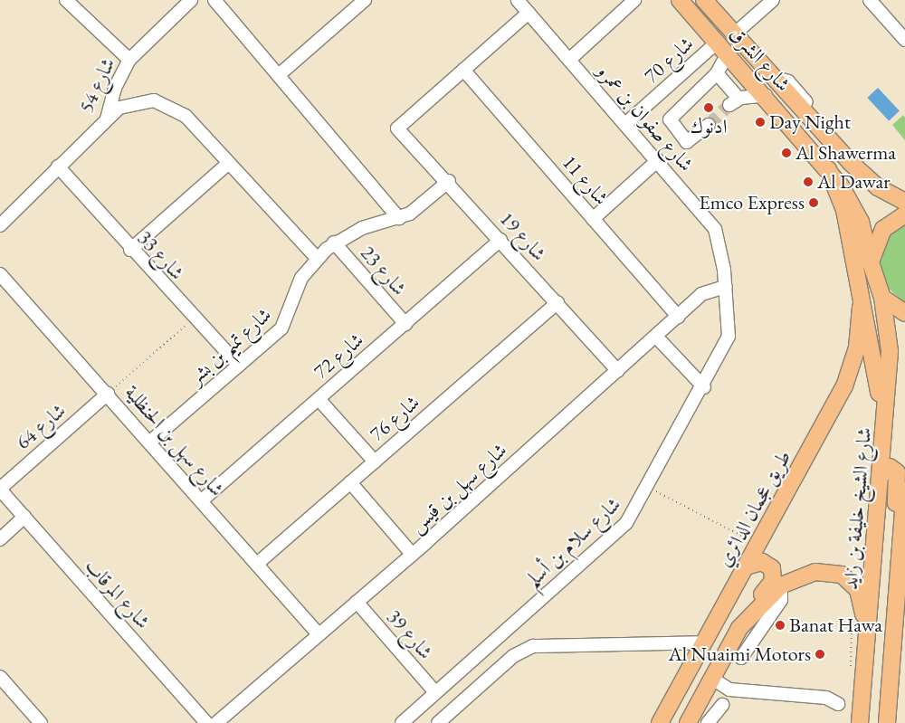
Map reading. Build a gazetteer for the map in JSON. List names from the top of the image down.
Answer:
{
  "streets": {
    "main road": ["شارع الشرق", "طريق عجمان الدائري", "شارع الشيخ خليفة بن زايد"],
    "street": [
      "شارع 70",
      "شارع 54",
      "شارع صفوان بن عمرو",
      "شارع 11",
      "شارع 19",
      "شارع 33",
      "شارع 23",
      "شارع تميم بن بشر",
      "شارع 72",
      "شارع 76",
      "شارع 64",
      "شارع سهل بن الحنظلية",
      "شارع سهل بن قيس",
      "شارع سلام بن أسلم",
      "شارع المرقاب",
      "شارع 39"
    ]
  },
  "crossings": [
    ["شارع الشرق", "شارع 70"],
    ["شارع الشرق", "شارع الشيخ خليفة بن زايد"],
    ["شارع 70", "شارع صفوان بن عمرو"],
    ["شارع 54", "شارع 33"],
    ["شارع صفوان بن عمرو", "شارع سهل بن قيس"],
    ["شارع صفوان بن عمرو", "شارع سلام بن أسلم"],
    ["شارع 11", "شارع 19"],
    ["شارع 11", "شارع سهل بن قيس"],
    ["شارع 19", "شارع تميم بن بشر"],
    ["شارع 19", "شارع 72"],
    ["شارع 19", "شارع 76"],
    ["شارع 19", "شارع سهل بن قيس"],
    ["شارع 33", "شارع تميم بن بشر"],
    ["شارع 23", "شارع تميم بن بشر"],
    ["شارع 23", "شارع 72"],
    ["شارع تميم بن بشر", "شارع سهل بن الحنظلية"],
    ["شارع 72", "شارع سهل بن الحنظلية"],
    ["شارع 76", "شارع سهل بن الحنظلية"],
    ["شارع 64", "شارع سهل بن الحنظلية"],
    ["شارع 64", "شارع المرقاب"],
    ["شارع سهل بن الحنظلية", "شارع سهل بن قيس"],
    ["شارع سهل بن قيس", "شارع 39"],
    ["شارع سلام بن أسلم", "شارع 39"]
  ],
  "places": [
    "ادنوك",
    "Day Night",
    "Al Shawerma",
    "Al Dawar",
    "Emco Express",
    "Banat Hawa",
    "Al Nuaimi Motors"
  ]
}
